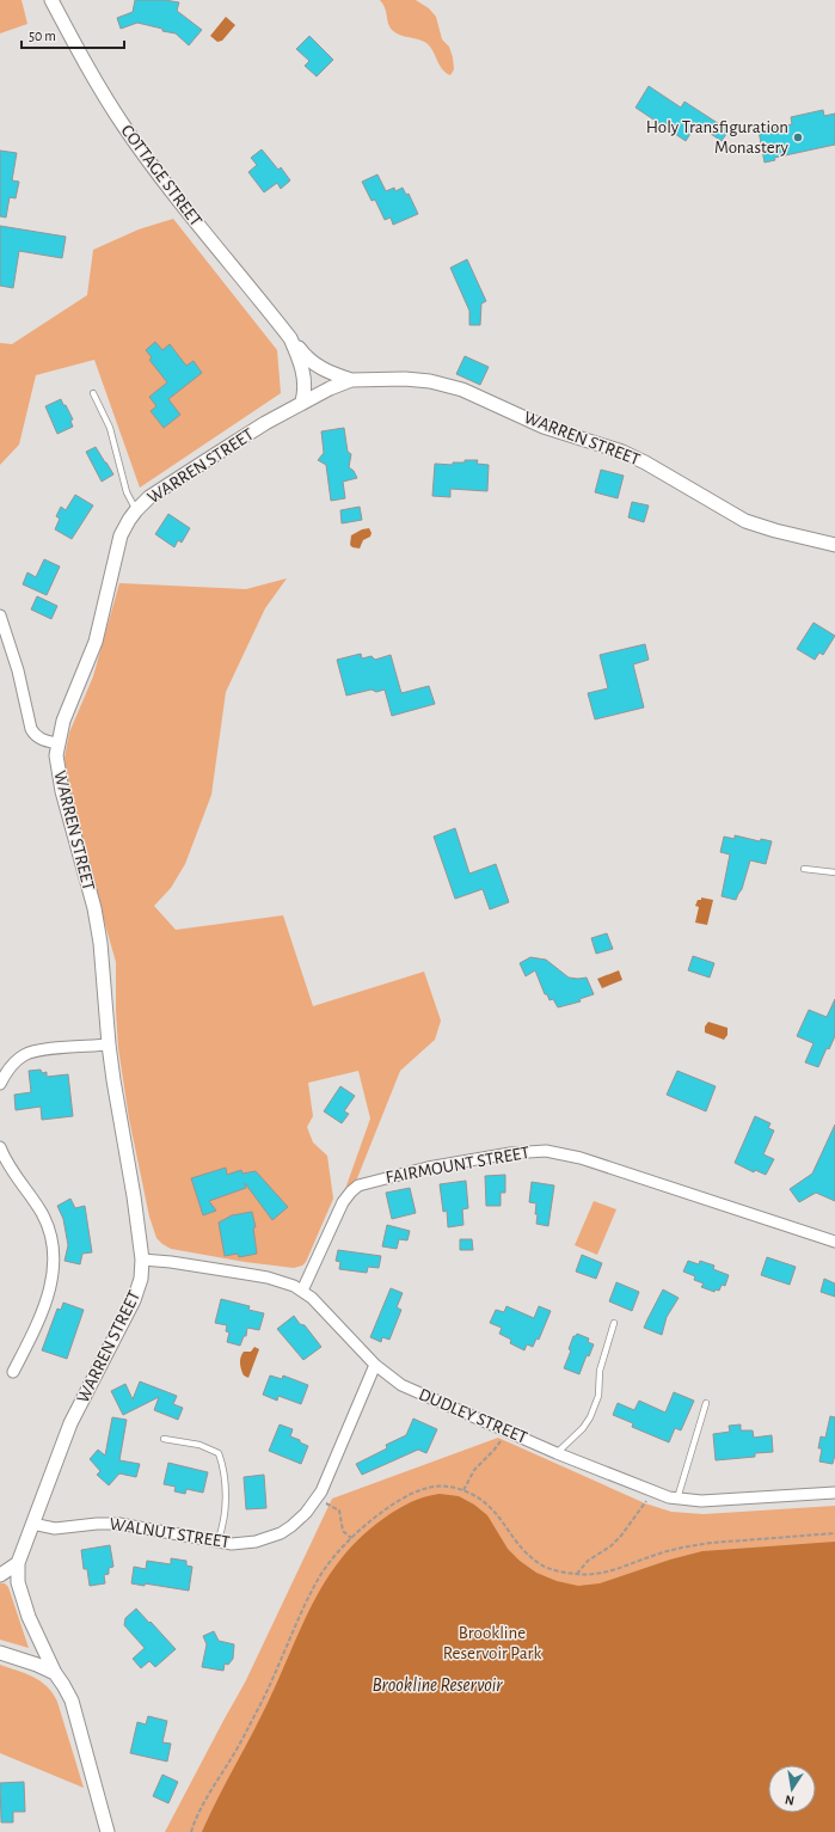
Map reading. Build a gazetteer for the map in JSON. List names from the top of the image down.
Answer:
{
  "streets": {
    "street": [
      "COTTAGE STREET",
      "WARREN STREET",
      "FAIRMOUNT STREET",
      "DUDLEY STREET",
      "WALNUT STREET"
    ]
  },
  "crossings": [
    ["COTTAGE STREET", "WARREN STREET"],
    ["WARREN STREET", "DUDLEY STREET"],
    ["WARREN STREET", "WALNUT STREET"],
    ["FAIRMOUNT STREET", "DUDLEY STREET"],
    ["DUDLEY STREET", "WALNUT STREET"]
  ],
  "water": ["Brookline Reservoir"],
  "parks": ["Brookline Reservoir Park"],
  "places": ["Holy Transfiguration Monastery"],
  "scale_bar": "50 m",
  "north": "bottom"
}
